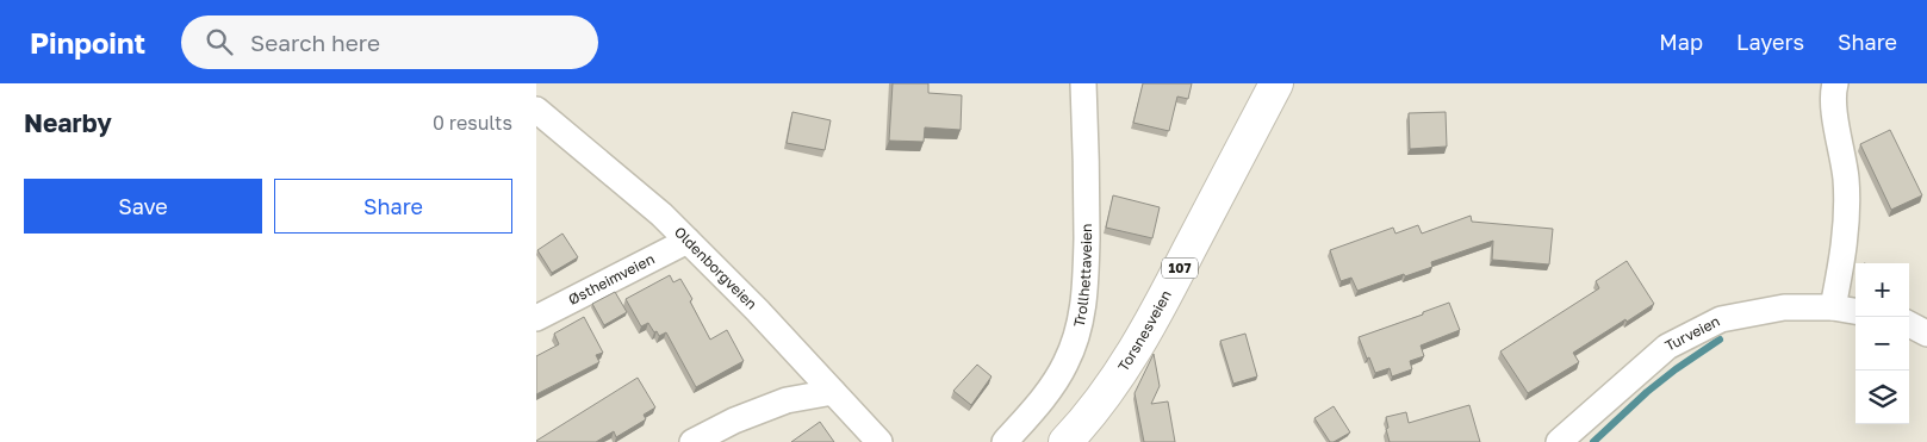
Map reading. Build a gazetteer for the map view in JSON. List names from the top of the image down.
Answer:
{
  "streets": {
    "main road": ["107", "Torsnesveien"],
    "street": [
      "Oldenborgveien",
      "Trollhettaveien",
      "Østheimveien",
      "Turveien"
    ]
  },
  "crossings": [
    ["Oldenborgveien", "Østheimveien"]
  ],
  "page": {
    "header": "Pinpoint",
    "search": "Search here",
    "nav": ["Map", "Layers", "Share"],
    "heading": ["Nearby", "0 results"],
    "buttons": ["Save", "Share"],
    "map_buttons": ["+", "−"]
  }
}
